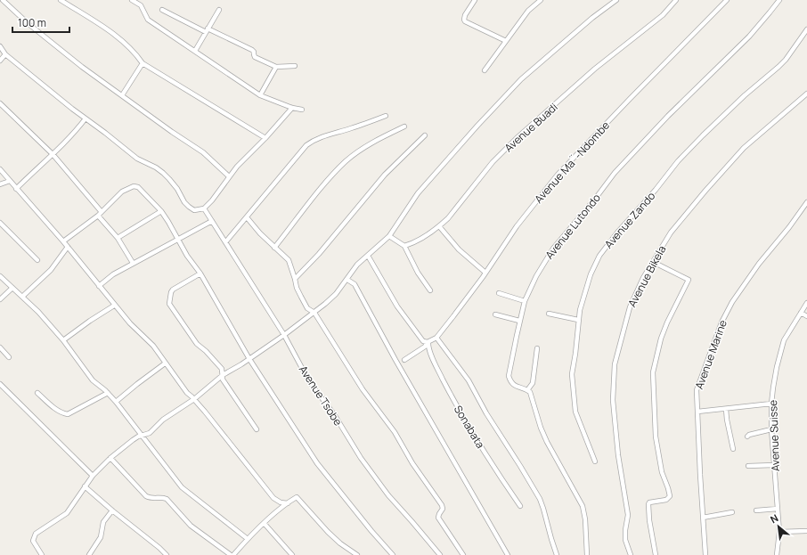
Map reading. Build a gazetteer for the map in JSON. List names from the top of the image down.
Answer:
{
  "streets": {
    "street": [
      "Avenue Buadi",
      "Avenue Ma¨-Ndombe",
      "Avenue Zando",
      "Avenue Lutondo",
      "Avenue Bikela",
      "Avenue Marine",
      "Avenue Tsobe",
      "Sonabata",
      "Avenue Suisse"
    ]
  },
  "scale_bar": "100 m",
  "north": "top left"
}
